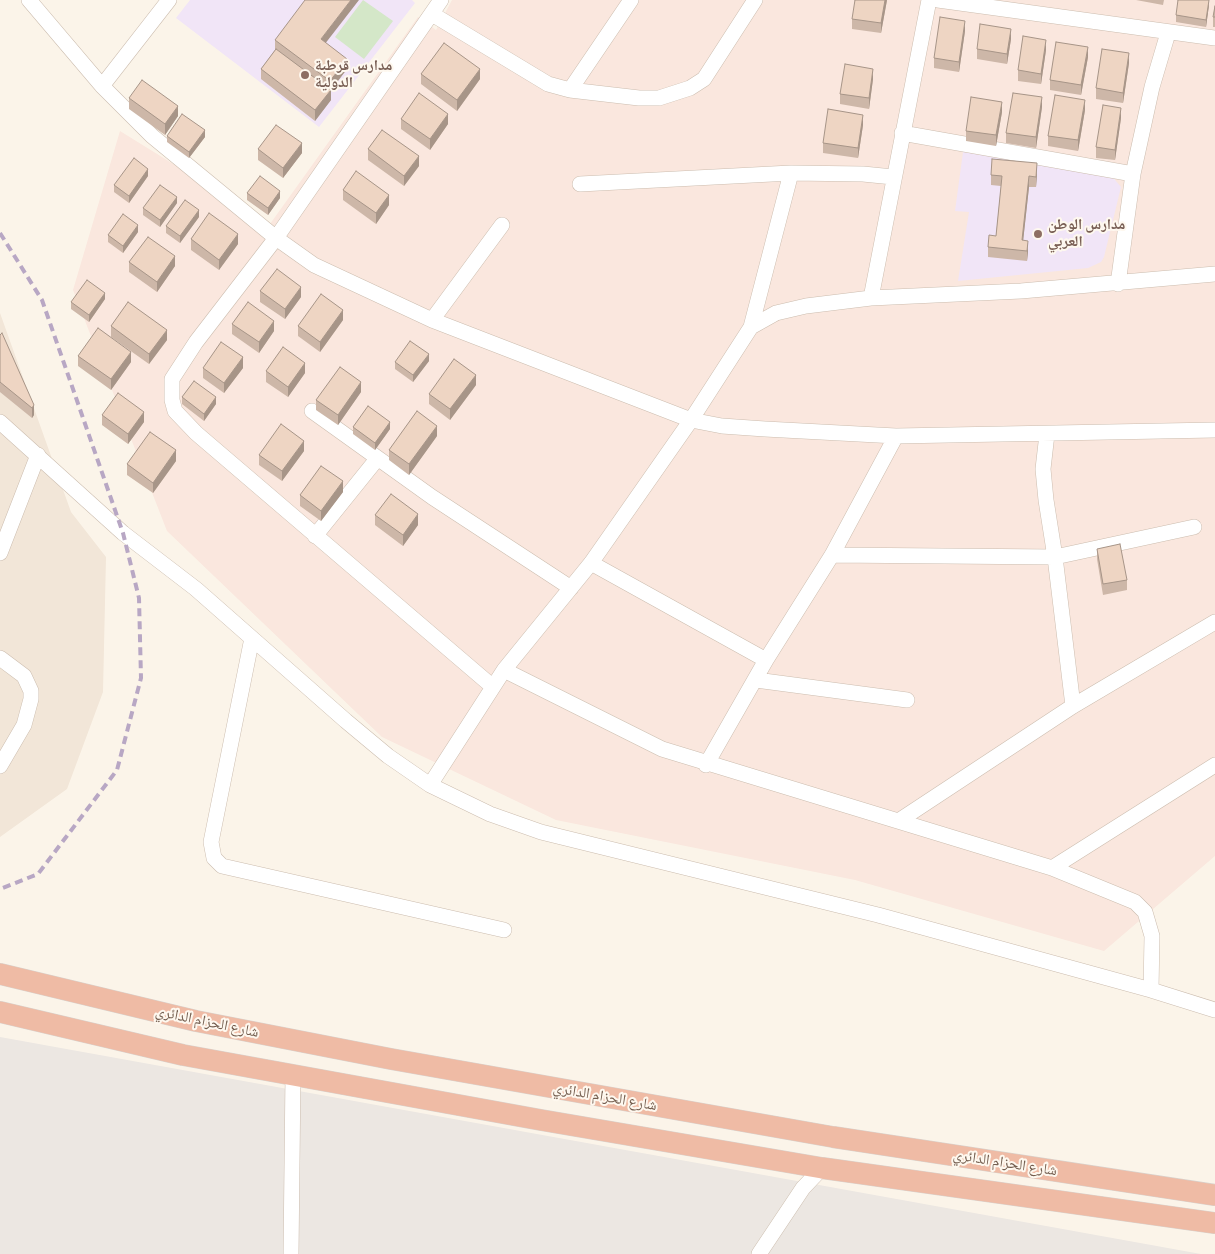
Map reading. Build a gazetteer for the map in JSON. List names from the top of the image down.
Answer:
{
  "streets": {
    "highway": ["شارع الحزام الدائري"]
  },
  "places": ["مدارس قرطبة الدولية", "مدارس الوطن العربي"]
}
